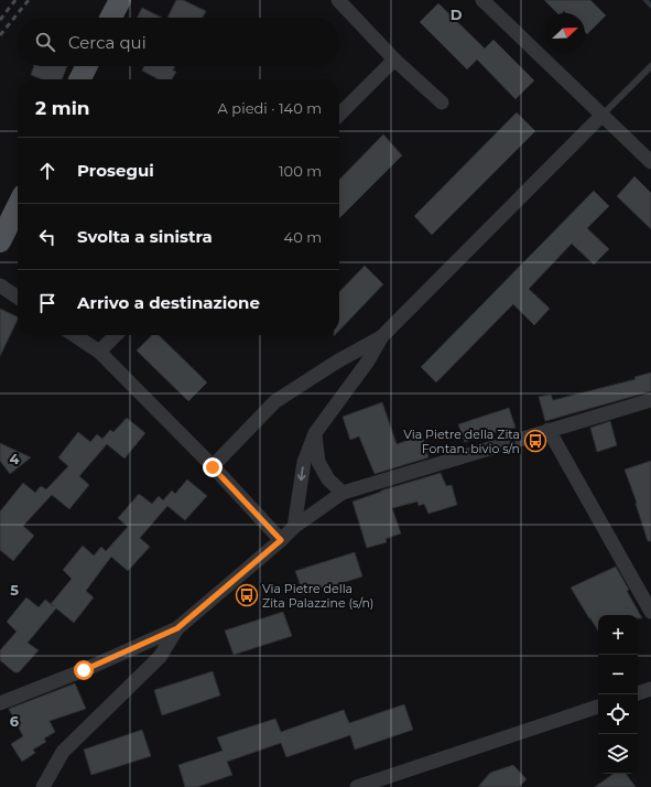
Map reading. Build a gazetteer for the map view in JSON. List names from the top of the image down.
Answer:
{
  "places": {
    "bus stop": ["Via Pietre della Zita Fontan. bivio s/n", "Via Pietre della Zita Palazzine (s/n)"]
  },
  "north": "top right",
  "page": {
    "search": "Cerca qui",
    "heading": ["2 min", "A piedi · 140 m"],
    "list": [
      ["Prosegui", "100 m"],
      ["Svolta a sinistra", "40 m"],
      "Arrivo a destinazione"
    ],
    "map_buttons": ["+", "−"]
  },
  "grid": {
    "columns": ["D"],
    "rows": ["4", "5", "6"]
  }
}
